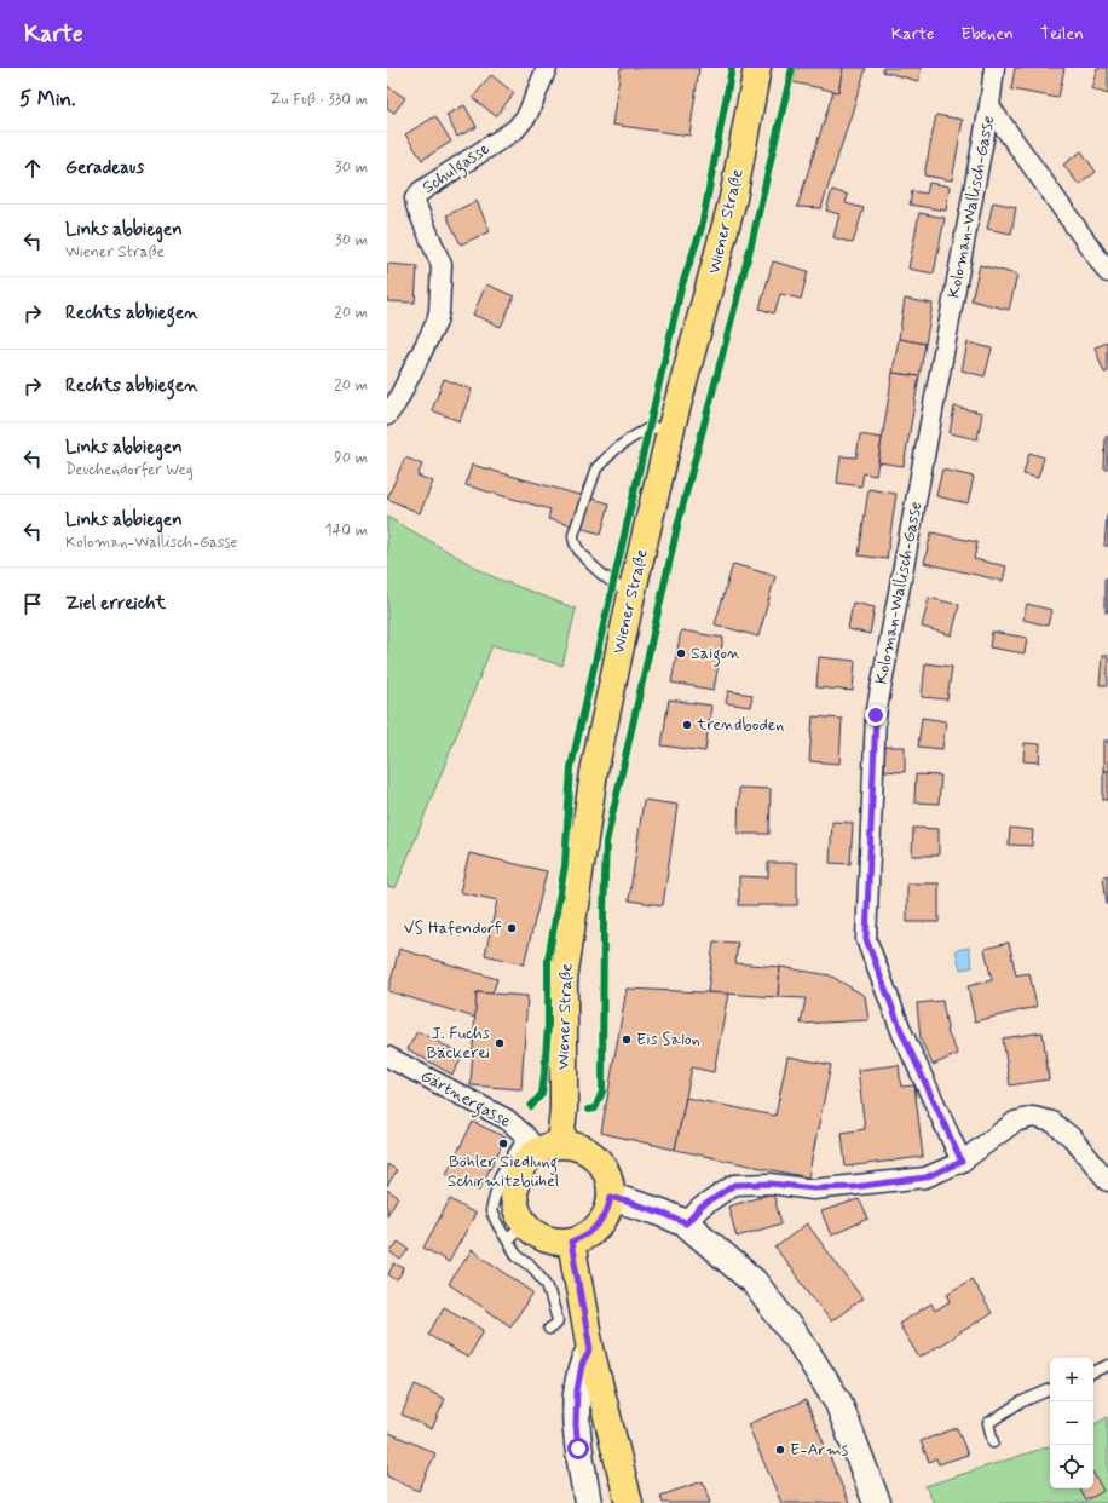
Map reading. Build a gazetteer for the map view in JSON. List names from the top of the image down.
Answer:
{
  "streets": {
    "main road": ["Wiener Straße"],
    "street": ["Schulgasse", "Koloman-Wallisch-Gasse", "Gärtnergasse"]
  },
  "crossings": [
    ["Wiener Straße", "Gärtnergasse"]
  ],
  "places": [
    "Saigon",
    "trendboden",
    "VS Hafendorf",
    "Eis Salon",
    "J. Fuchs Bäckerei",
    "Böhler Siedlung Schirmitzbühel",
    "E-Arms"
  ],
  "page": {
    "header": "Karte",
    "nav": ["Karte", "Ebenen", "Teilen"],
    "heading": ["5 Min.", "Zu Fuß · 330 m"],
    "list": [
      ["Geradeaus", "30 m"],
      ["Links abbiegen", "Wiener Straße", "30 m"],
      ["Rechts abbiegen", "20 m"],
      ["Rechts abbiegen", "20 m"],
      ["Links abbiegen", "Deuchendorfer Weg", "90 m"],
      ["Links abbiegen", "Koloman-Wallisch-Gasse", "140 m"],
      "Ziel erreicht"
    ],
    "map_buttons": ["+", "−"]
  }
}
